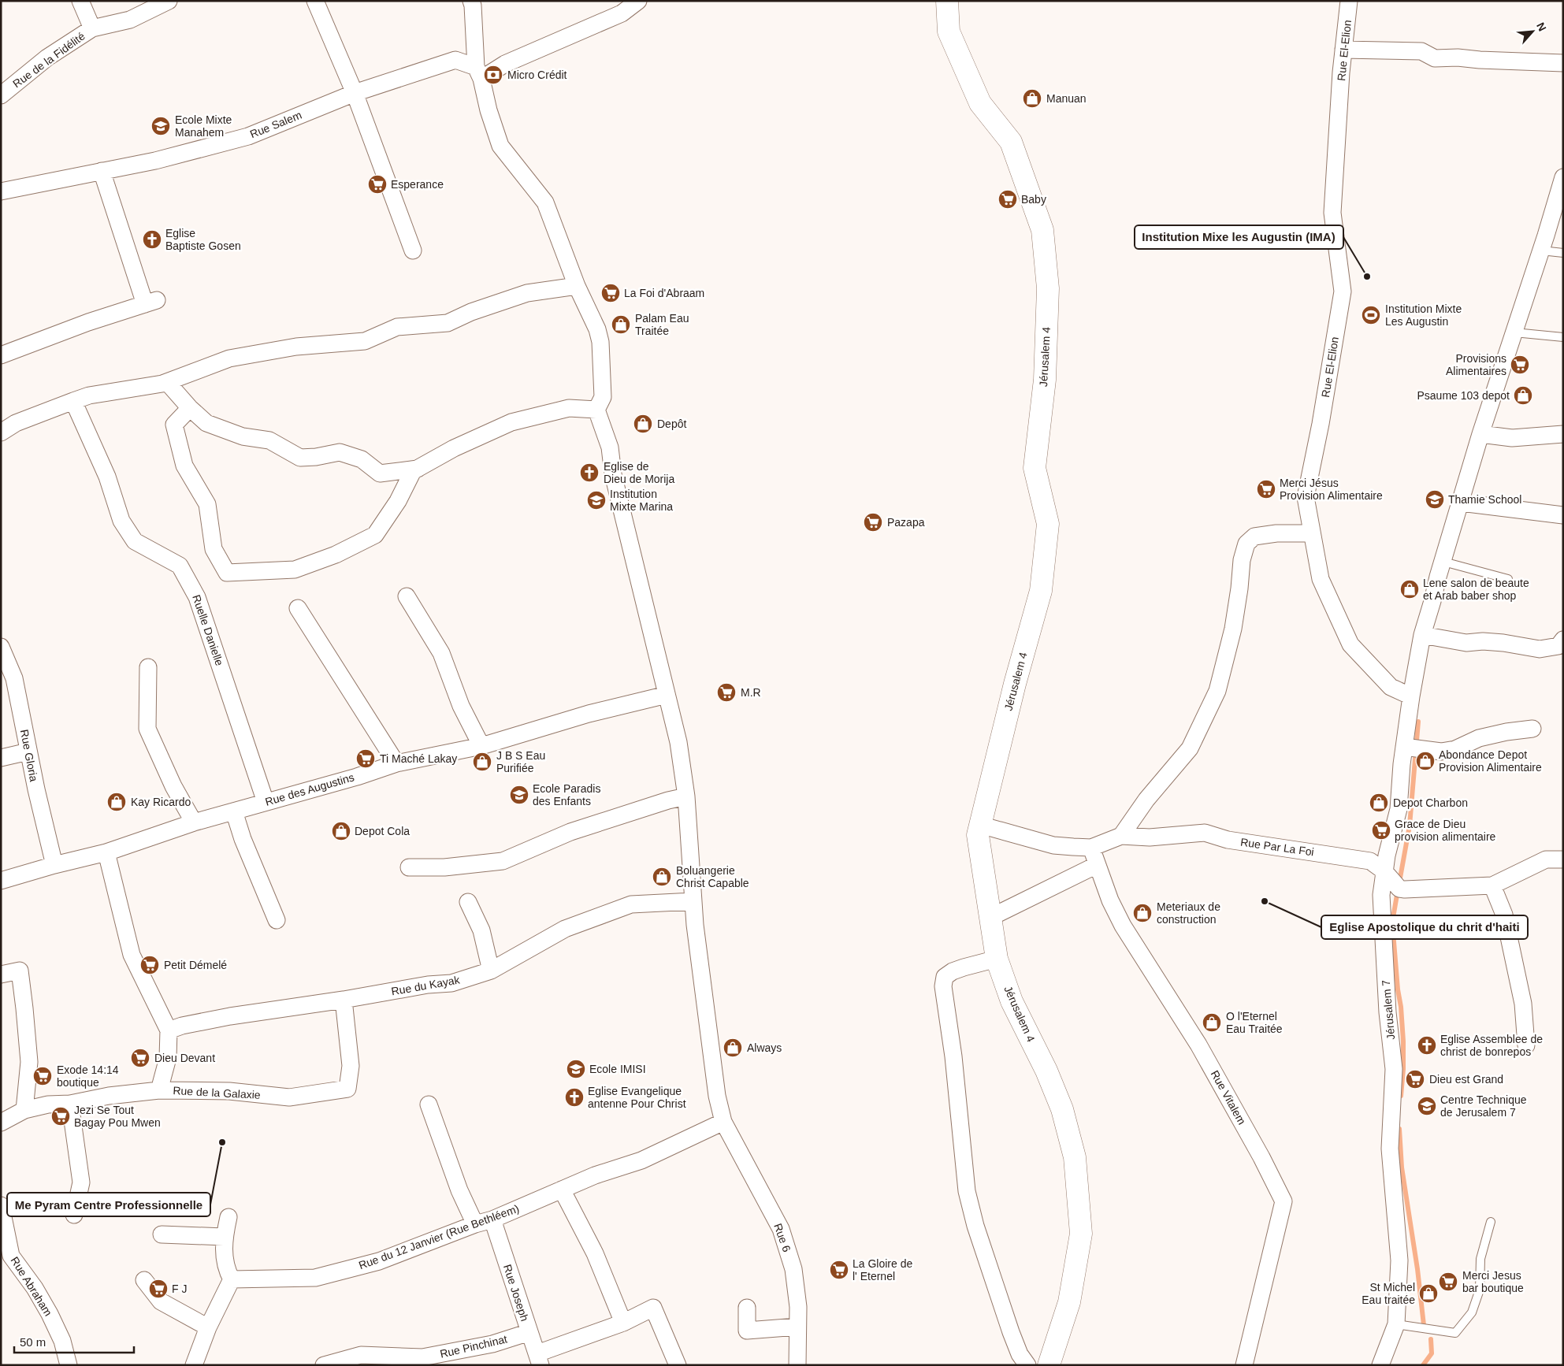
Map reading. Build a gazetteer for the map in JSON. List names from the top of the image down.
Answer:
{
  "streets": {
    "street": [
      "Rue El-Elion",
      "Rue de la Fidélité",
      "Rue Salem",
      "Jérusalem 4",
      "Ruelle Danielle",
      "Rue Gloria",
      "Rue des Augustins",
      "Rue Par La Foi",
      "Rue du Kayak",
      "Jérusalem 7",
      "Rue de la Galaxie",
      "Rue Vitalem",
      "Rue du 12 Janvier (Rue Bethléem)",
      "Rue 6",
      "Rue Abraham",
      "Rue Joseph",
      "Rue Pinchinat"
    ]
  },
  "crossings": [
    ["Rue El-Elion", "Jérusalem 7"],
    ["Jérusalem 4", "Rue Par La Foi"],
    ["Ruelle Danielle", "Rue des Augustins"],
    ["Rue Gloria", "Rue des Augustins"],
    ["Rue des Augustins", "Rue 6"],
    ["Rue Par La Foi", "Jérusalem 7"],
    ["Rue Par La Foi", "Rue Vitalem"],
    ["Rue du Kayak", "Rue de la Galaxie"],
    ["Rue du Kayak", "Rue 6"],
    ["Rue du 12 Janvier (Rue Bethléem)", "Rue 6"],
    ["Rue du 12 Janvier (Rue Bethléem)", "Rue Joseph"],
    ["Rue Joseph", "Rue Pinchinat"]
  ],
  "places": {
    "bank": ["Micro Crédit"],
    "shop": [
      "Manuan",
      "Palam Eau Traitée",
      "Psaume 103 depot",
      "Depôt",
      "Lene salon de beaute et Arab baber shop",
      "Abondance Depot Provision Alimentaire",
      "J B S Eau Purifiée",
      "Kay Ricardo",
      "Depot Charbon",
      "Depot Cola",
      "Boluangerie Christ Capable",
      "Meteriaux de construction",
      "O l'Eternel Eau Traitée",
      "Always",
      "St Michel Eau traitée"
    ],
    "school or university": [
      "Ecole Mixte Manahem",
      "Thamie School",
      "Institution Mixte Marina",
      "Ecole Paradis des Enfants",
      "Ecole IMISI",
      "Centre Technique de Jerusalem 7"
    ],
    "supermarket": [
      "Esperance",
      "Baby",
      "La Foi d'Abraam",
      "Provisions Alimentaires",
      "Merci Jésus Provision Alimentaire",
      "Pazapa",
      "M.R",
      "Ti Maché Lakay",
      "Grace de Dieu provision alimentaire",
      "Petit Démelé",
      "Dieu Devant",
      "Exode 14:14 boutique",
      "Dieu est Grand",
      "Jezi Se Tout Bagay Pou Mwen",
      "La Gloire de l' Eternel",
      "Merci Jesus bar boutique",
      "F J"
    ],
    "church": [
      "Eglise Baptiste Gosen",
      "Eglise de Dieu de Morija",
      "Eglise Assemblee de christ de bonrepos",
      "Eglise Evangelique antenne Pour Christ"
    ],
    "other": ["Institution Mixe les Augustin (IMA)", "Eglise Apostolique du chrit d'haiti", "Me Pyram Centre Professionnelle"],
    "sports": ["Institution Mixte Les Augustin"]
  },
  "scale_bar": "50 m",
  "north": "top right"
}
